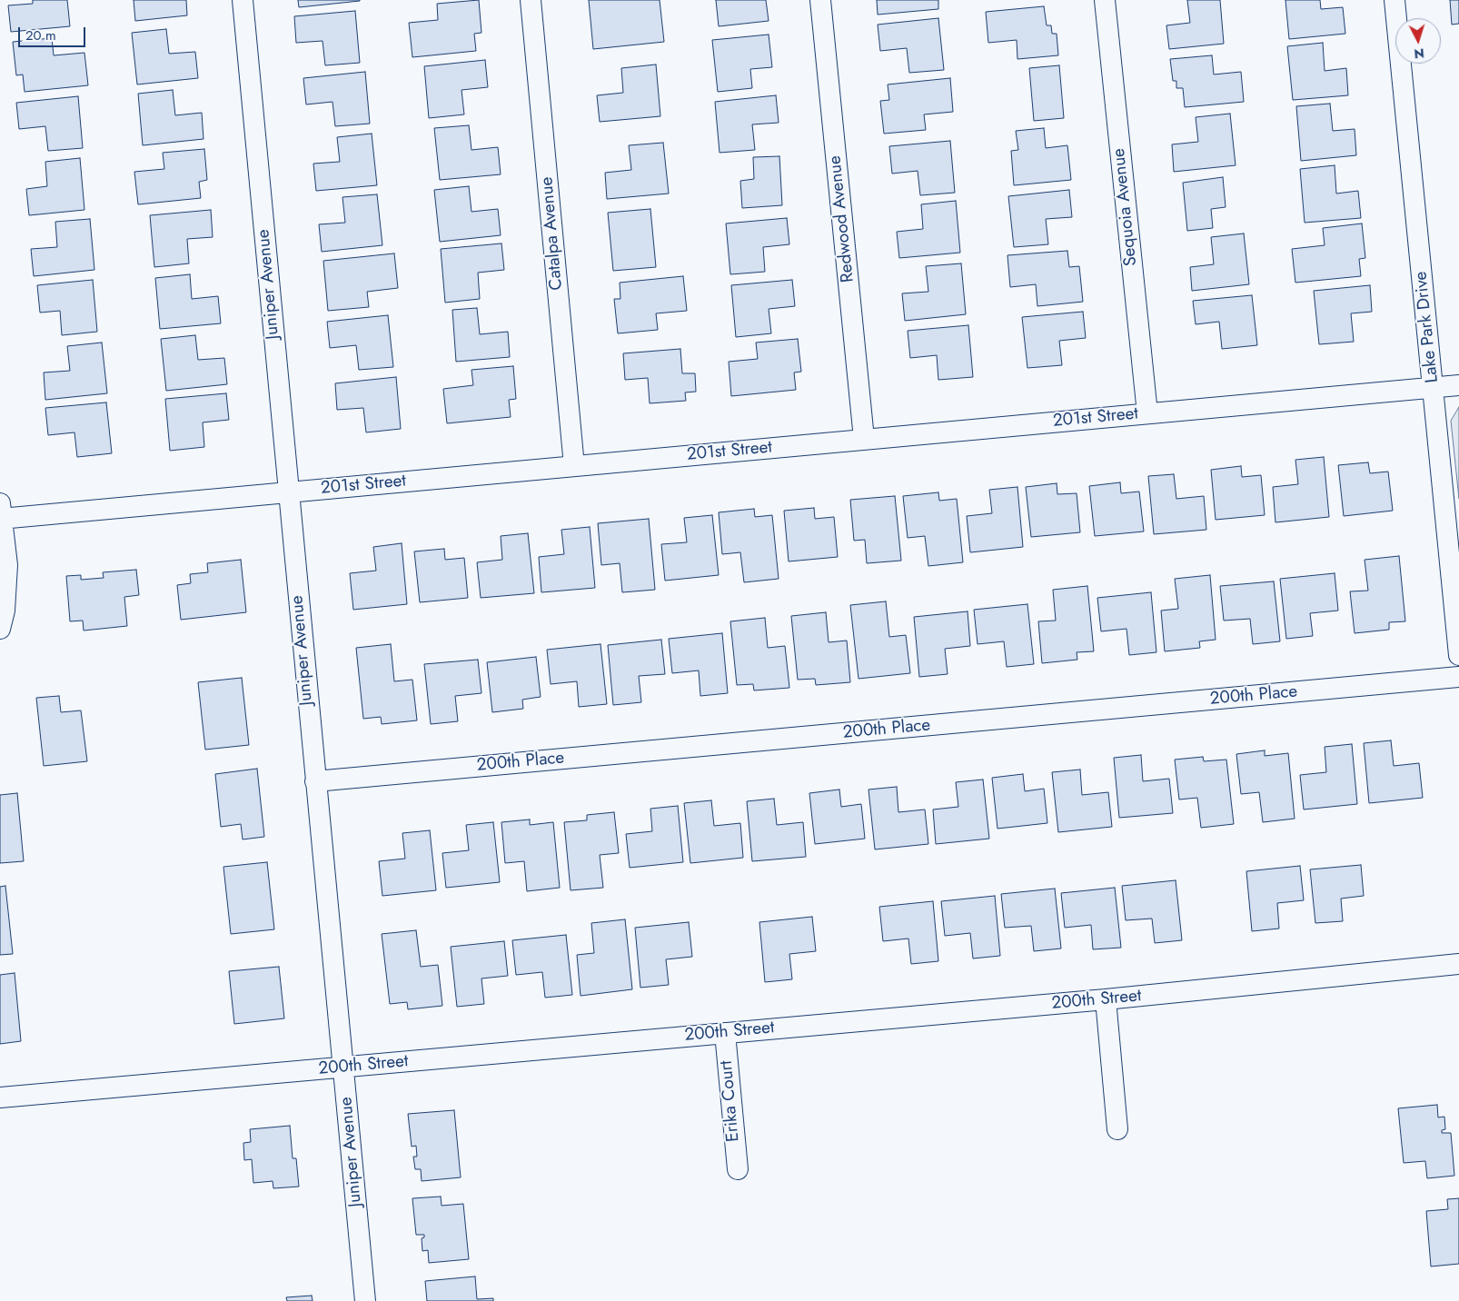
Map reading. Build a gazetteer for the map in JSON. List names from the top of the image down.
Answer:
{
  "streets": {
    "street": [
      "Sequoia Avenue",
      "Redwood Avenue",
      "Catalpa Avenue",
      "Juniper Avenue",
      "Lake Park Drive",
      "201st Street",
      "200th Place",
      "200th Street",
      "Erika Court"
    ]
  },
  "crossings": [
    ["Sequoia Avenue", "201st Street"],
    ["Redwood Avenue", "201st Street"],
    ["Catalpa Avenue", "201st Street"],
    ["Juniper Avenue", "201st Street"],
    ["Juniper Avenue", "200th Place"],
    ["Juniper Avenue", "200th Street"],
    ["Lake Park Drive", "201st Street"],
    ["200th Street", "Erika Court"]
  ],
  "scale_bar": "20 m",
  "north": "bottom"
}
